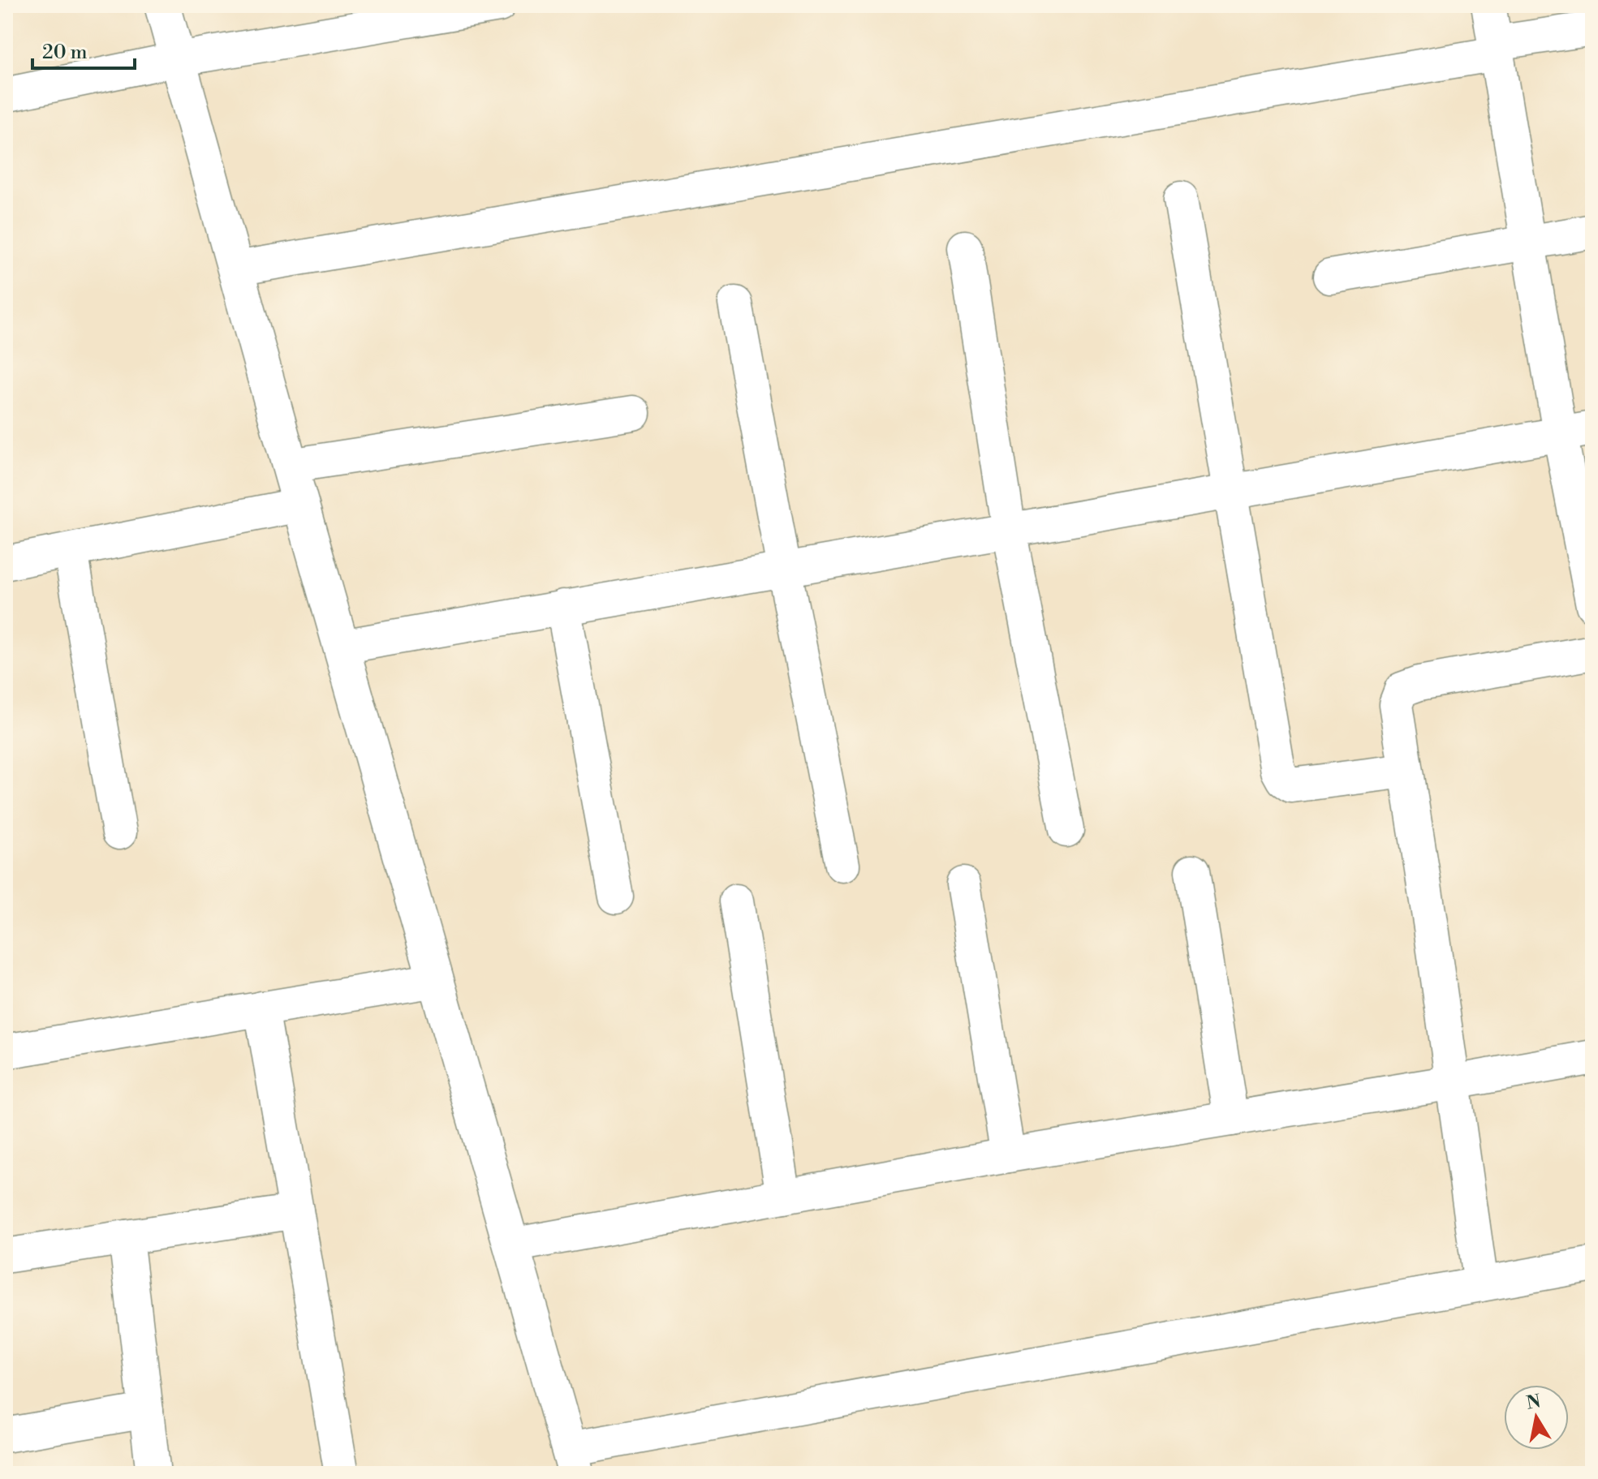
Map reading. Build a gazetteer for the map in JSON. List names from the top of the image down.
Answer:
{
  "scale_bar": "20 m",
  "north": "top"
}
